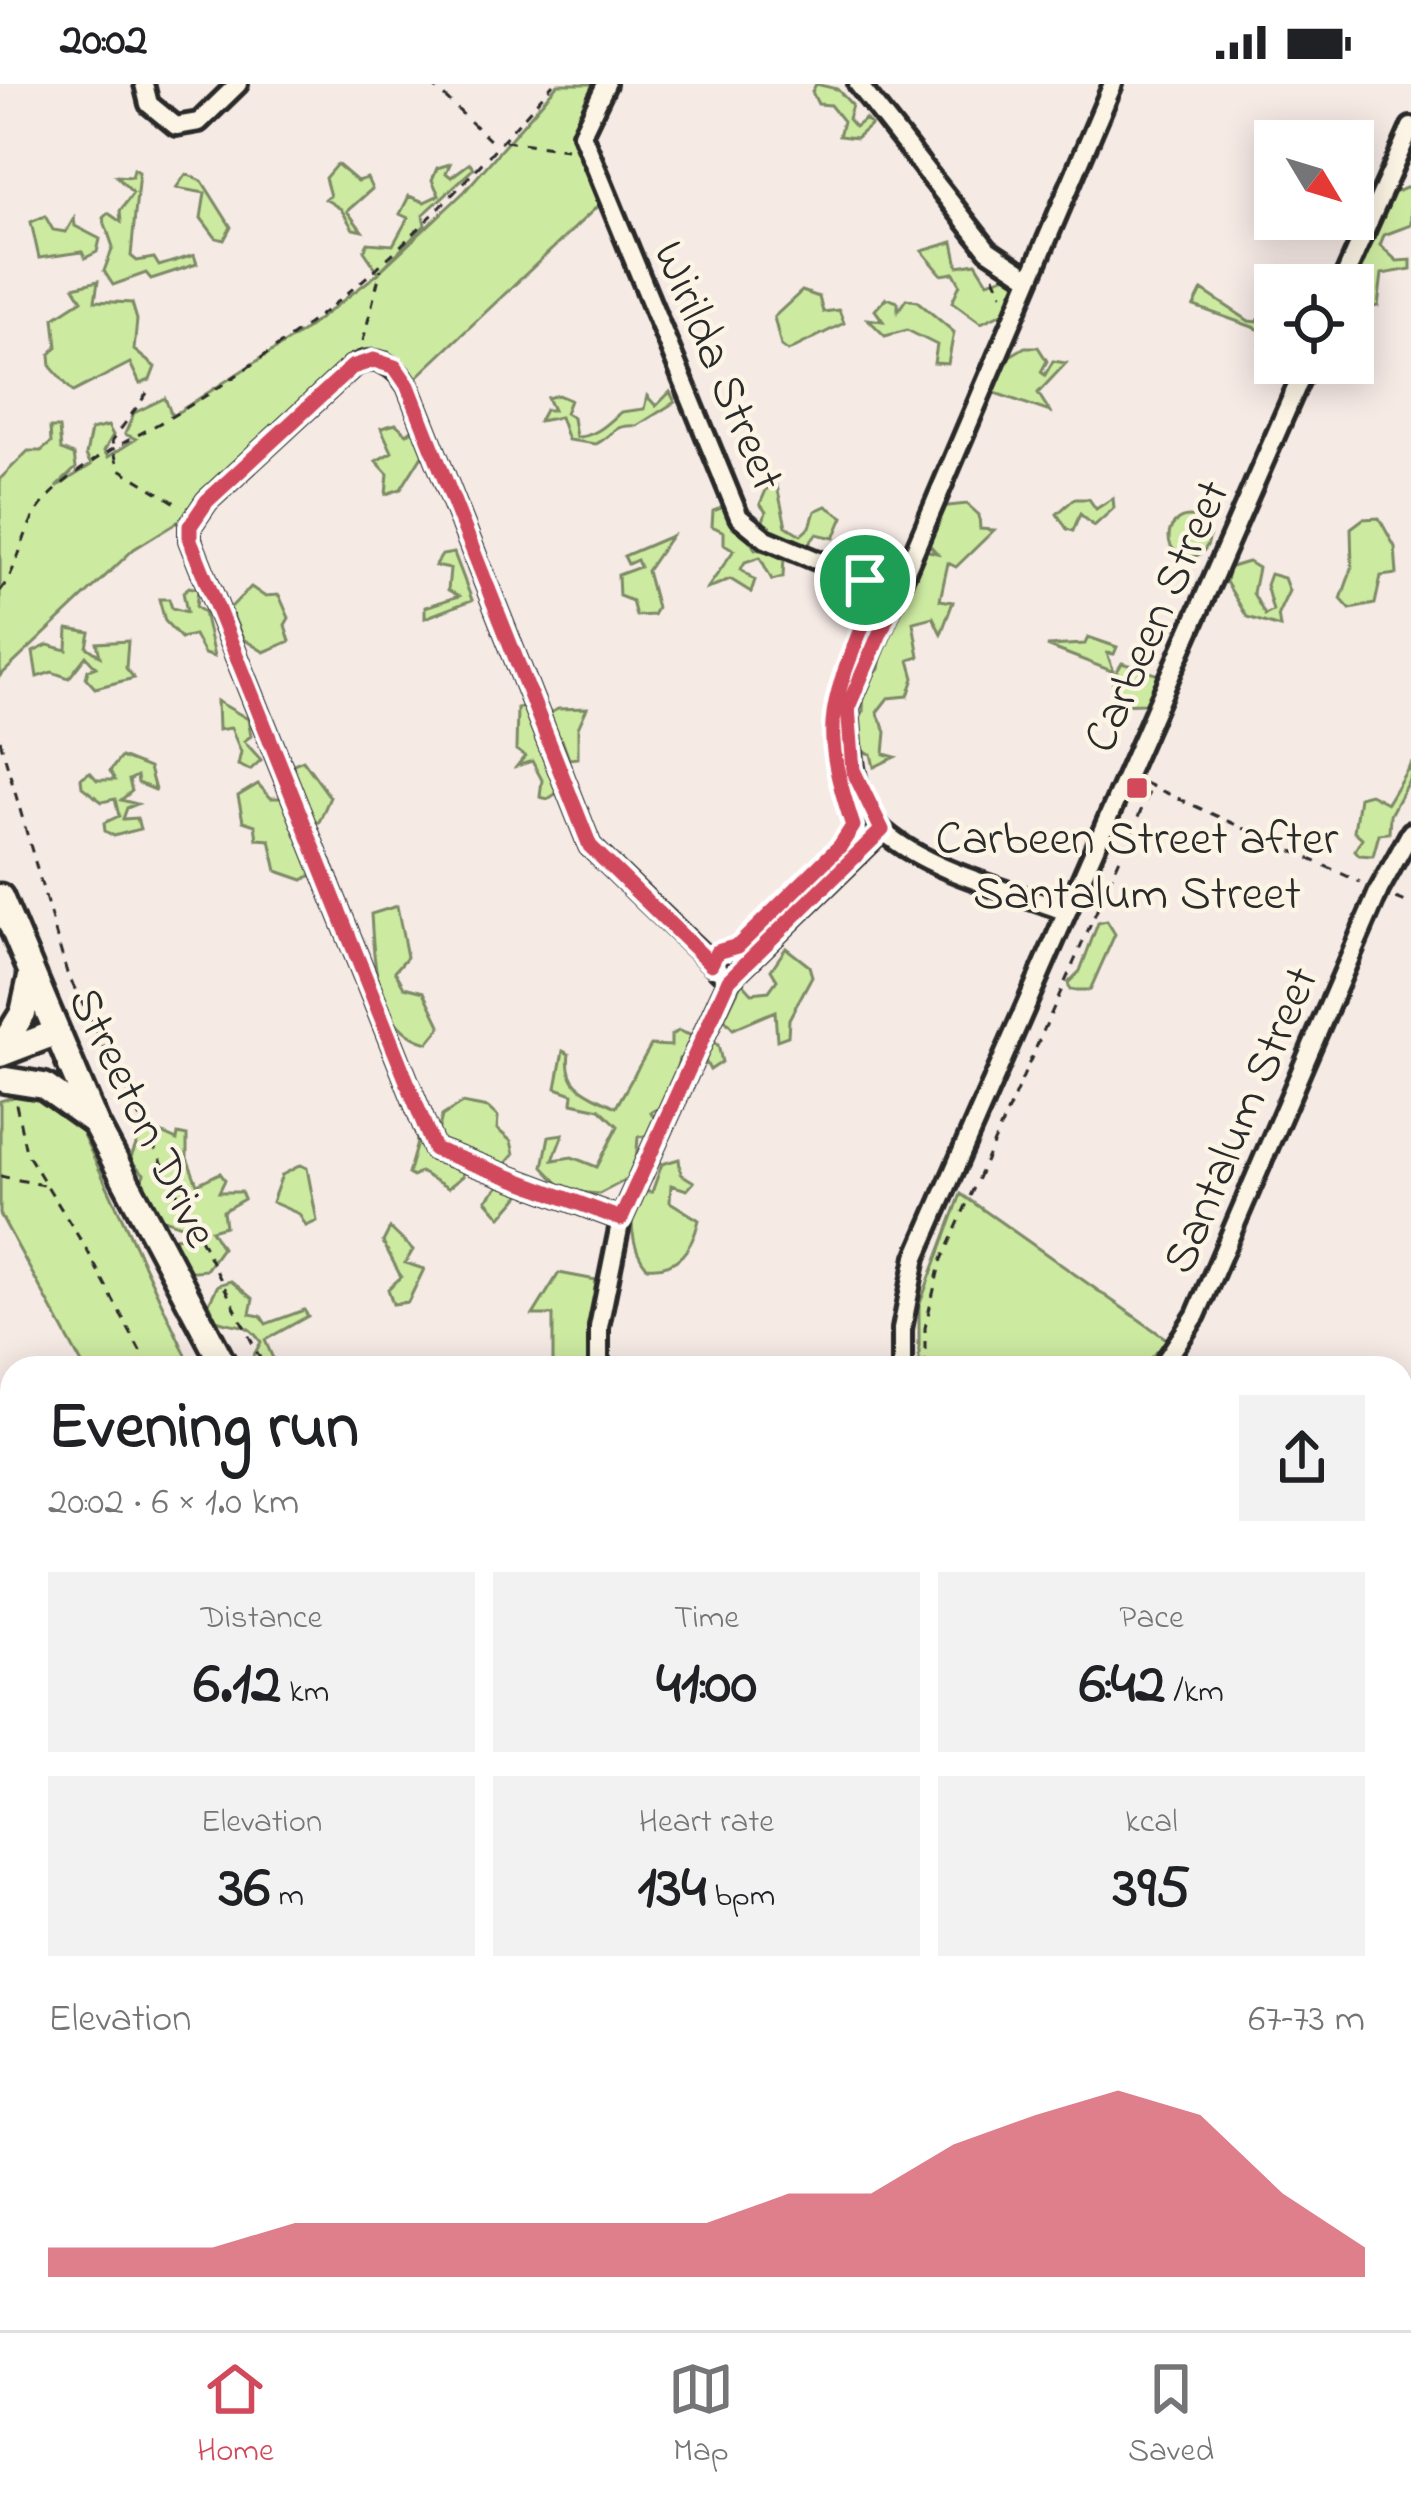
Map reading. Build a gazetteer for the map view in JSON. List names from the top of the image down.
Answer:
{
  "streets": {
    "main road": ["Streeton Drive"],
    "street": ["Wirilda Street", "Carbeen Street", "Santalum Street"]
  },
  "places": {
    "transit": ["Carbeen Street after Santalum Street"]
  },
  "north": "bottom right",
  "page": {
    "status": "20:02",
    "heading": ["Evening run", "20:02 · 6 × 1.0 km"],
    "stats": [
      ["Distance", "6.12 km"],
      ["Time", "41:00"],
      ["Pace", "6:42 /km"],
      ["Elevation", "36 m"],
      ["Heart rate", "134 bpm"],
      ["kcal", "395"]
    ],
    "chart": ["Elevation", "67–73 m"],
    "tabs": ["Home", "Map", "Saved"]
  }
}
